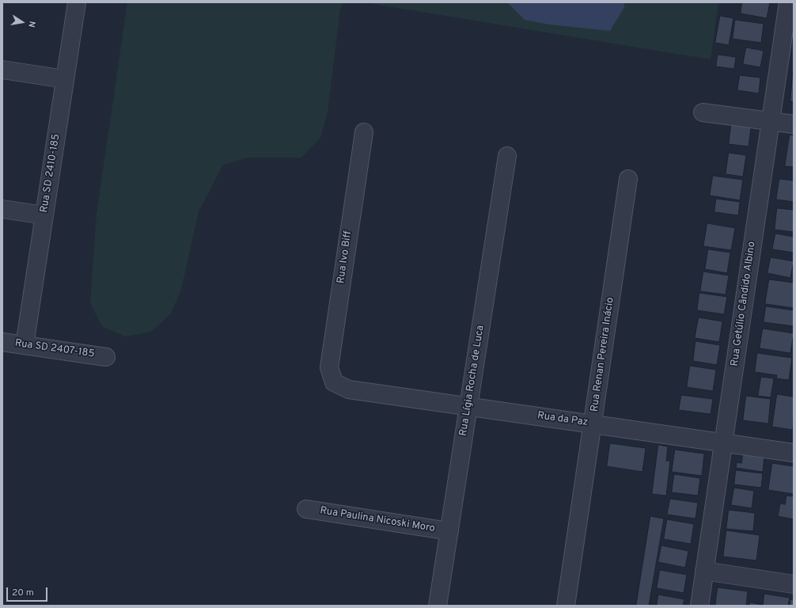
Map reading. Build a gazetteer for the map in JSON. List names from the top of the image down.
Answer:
{
  "streets": {
    "street": [
      "Rua SD 2410-185",
      "Rua Ivo Biff",
      "Rua Getúlio Cândido Albino",
      "Rua SD 2407-185",
      "Rua Renan Pereira Inácio",
      "Rua Lígia Rocha de Luca",
      "Rua da Paz",
      "Rua Paulina Nicoski Moro"
    ]
  },
  "crossings": [
    ["Rua SD 2410-185", "Rua SD 2407-185"],
    ["Rua Ivo Biff", "Rua da Paz"],
    ["Rua Getúlio Cândido Albino", "Rua da Paz"],
    ["Rua Renan Pereira Inácio", "Rua da Paz"],
    ["Rua Lígia Rocha de Luca", "Rua da Paz"],
    ["Rua Lígia Rocha de Luca", "Rua Paulina Nicoski Moro"]
  ],
  "scale_bar": "20 m",
  "north": "right"
}
